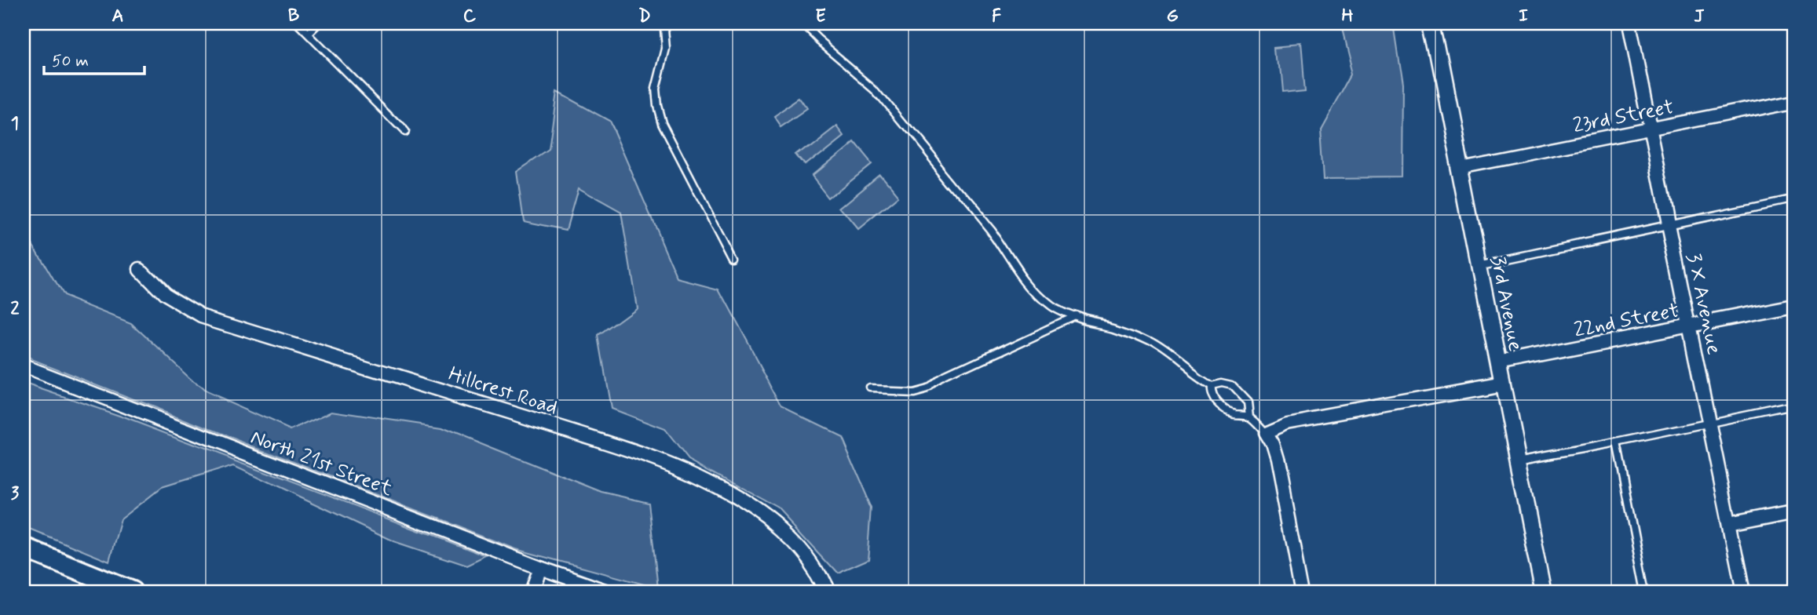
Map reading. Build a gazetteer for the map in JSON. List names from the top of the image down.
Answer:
{
  "streets": {
    "street": [
      "23rd Street",
      "3rd Avenue",
      "3 X Avenue",
      "22nd Street",
      "Hillcrest Road",
      "North 21st Street"
    ]
  },
  "crossings": [
    ["23rd Street", "3rd Avenue"],
    ["23rd Street", "3 X Avenue"],
    ["3rd Avenue", "22nd Street"],
    ["3 X Avenue", "22nd Street"]
  ],
  "scale_bar": "50 m",
  "grid": {
    "columns": [
      "A",
      "B",
      "C",
      "D",
      "E",
      "F",
      "G",
      "H",
      "I",
      "J"
    ],
    "rows": ["1", "2", "3"]
  }
}
